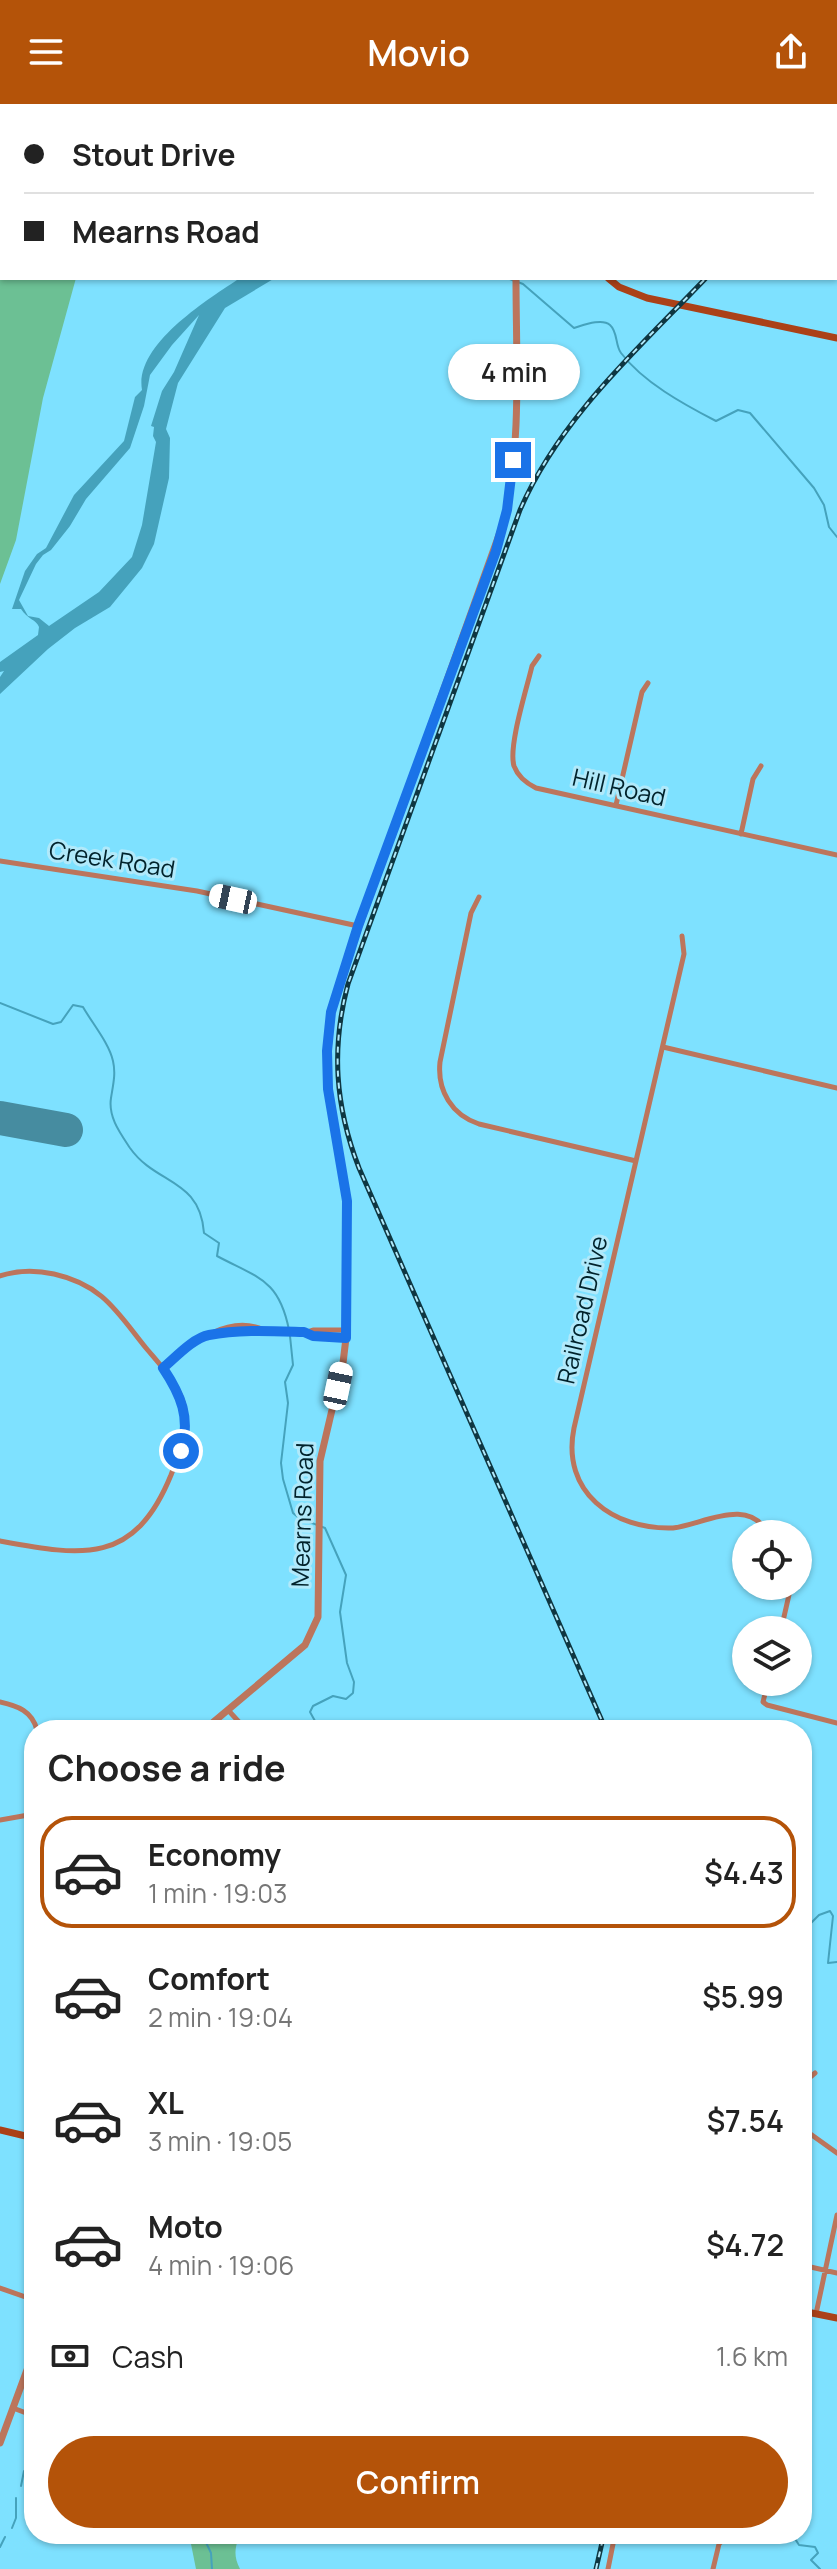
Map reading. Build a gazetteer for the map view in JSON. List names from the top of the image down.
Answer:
{
  "streets": {
    "street": [
      "Hill Road",
      "Creek Road",
      "Railroad Drive",
      "Mearns Road"
    ]
  },
  "crossings": [
    ["Creek Road", "Mearns Road"]
  ],
  "page": {
    "header": "Movio",
    "banner": ["Stout Drive", "Mearns Road"],
    "bubble": "4 min",
    "heading": "Choose a ride",
    "list": [
      {
        "name": "Economy",
        "note": "1 min · 19:03",
        "value": "$4.43"
      },
      {
        "name": "Comfort",
        "note": "2 min · 19:04",
        "value": "$5.99"
      },
      {
        "name": "XL",
        "note": "3 min · 19:05",
        "value": "$7.54"
      },
      {
        "name": "Moto",
        "note": "4 min · 19:06",
        "value": "$4.72"
      }
    ],
    "pay": ["Cash", "1.6 km"],
    "buttons": "Confirm"
  }
}
